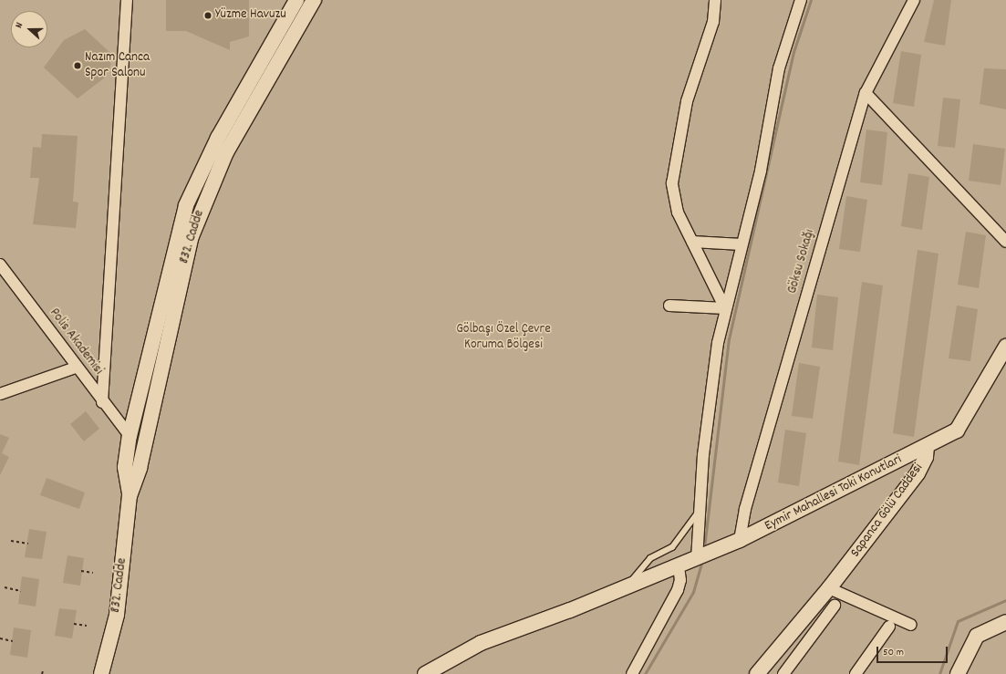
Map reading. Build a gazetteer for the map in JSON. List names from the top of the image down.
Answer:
{
  "streets": {
    "street": [
      "832. Cadde",
      "Göksu Sokağı",
      "Polis Akademisi",
      "Eymir Mahallesi Toki Konutlari",
      "Sapanca Gölü Caddesi"
    ]
  },
  "crossings": [
    ["832. Cadde", "Polis Akademisi"],
    ["Göksu Sokağı", "Eymir Mahallesi Toki Konutlari"],
    ["Eymir Mahallesi Toki Konutlari", "Sapanca Gölü Caddesi"]
  ],
  "parks": ["Gölbaşı Özel Çevre Koruma Bölgesi"],
  "places": ["Yüzme Havuzu", "Nazım Canca Spor Salonu"],
  "scale_bar": "50 m",
  "north": "left"
}
